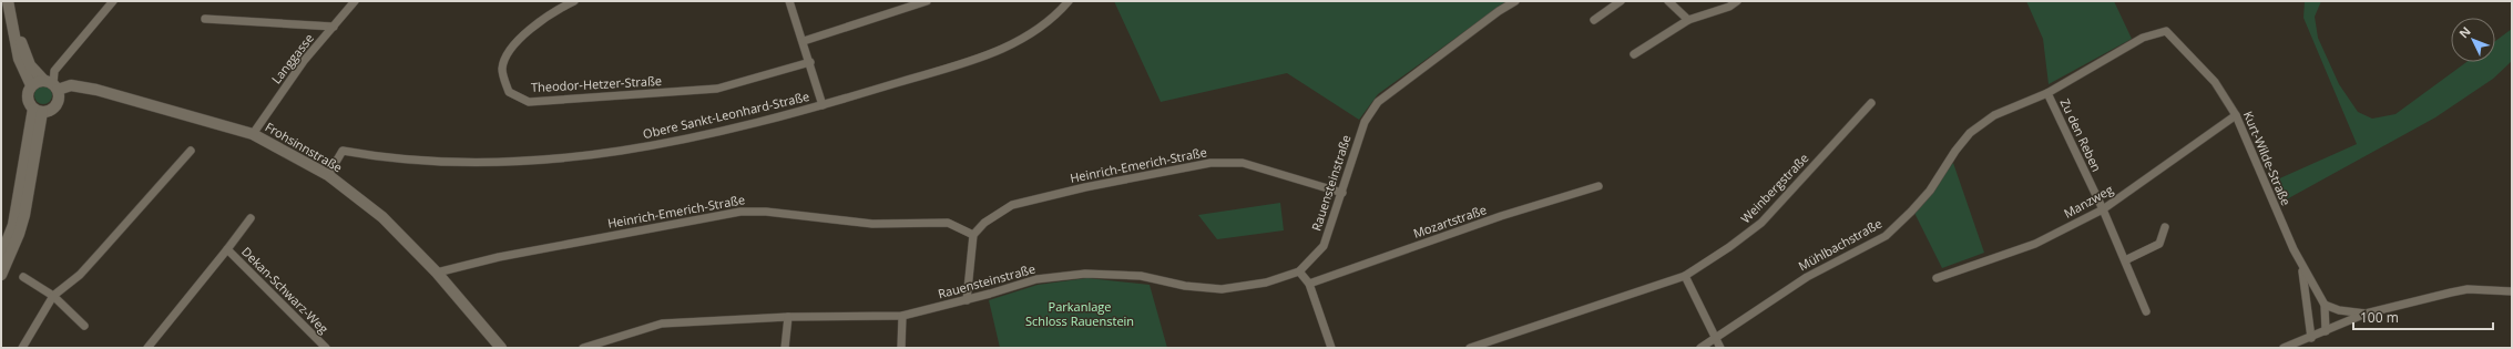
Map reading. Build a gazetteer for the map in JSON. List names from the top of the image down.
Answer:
{
  "streets": {
    "street": [
      "Langgasse",
      "Theodor-Hetzer-Straße",
      "Obere Sankt-Leonhard-Straße",
      "Zu den Reben",
      "Frohsinnstraße",
      "Kurt-Wilde-Straße",
      "Heinrich-Emerich-Straße",
      "Rauensteinstraße",
      "Weinbergstraße",
      "Manzweg",
      "Mozartstraße",
      "Mühlbachstraße",
      "Dekan-Schwarz-Weg"
    ]
  },
  "crossings": [
    ["Langgasse", "Frohsinnstraße"],
    ["Obere Sankt-Leonhard-Straße", "Frohsinnstraße"],
    ["Zu den Reben", "Manzweg"],
    ["Zu den Reben", "Mühlbachstraße"],
    ["Frohsinnstraße", "Heinrich-Emerich-Straße"],
    ["Kurt-Wilde-Straße", "Manzweg"],
    ["Kurt-Wilde-Straße", "Mühlbachstraße"],
    ["Heinrich-Emerich-Straße", "Rauensteinstraße"]
  ],
  "parks": ["Parkanlage Schloss Rauenstein"],
  "scale_bar": "100 m",
  "north": "top left"
}
